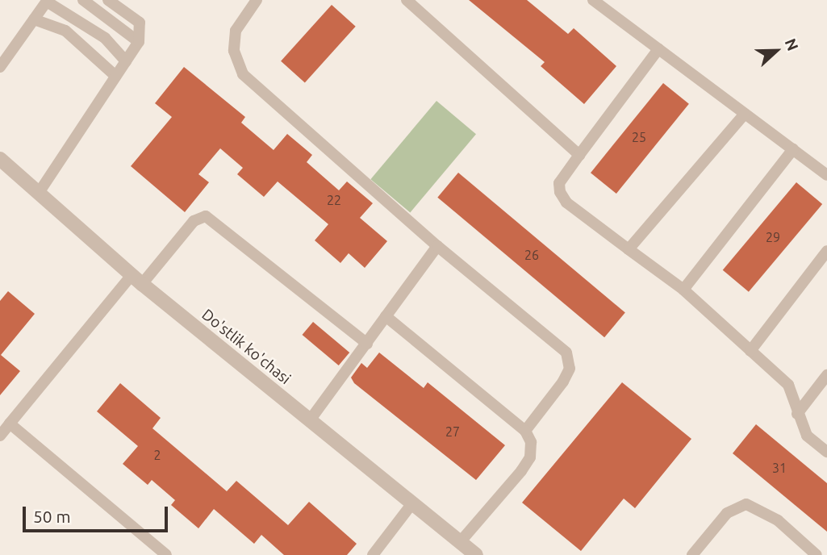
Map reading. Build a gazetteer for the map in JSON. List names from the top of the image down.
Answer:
{
  "streets": {
    "street": ["Do'stlik ko'chasi"]
  },
  "house_numbers": [
    "25",
    "22",
    "29",
    "26",
    "27",
    "2",
    "31"
  ],
  "scale_bar": "50 m",
  "north": "right"
}
